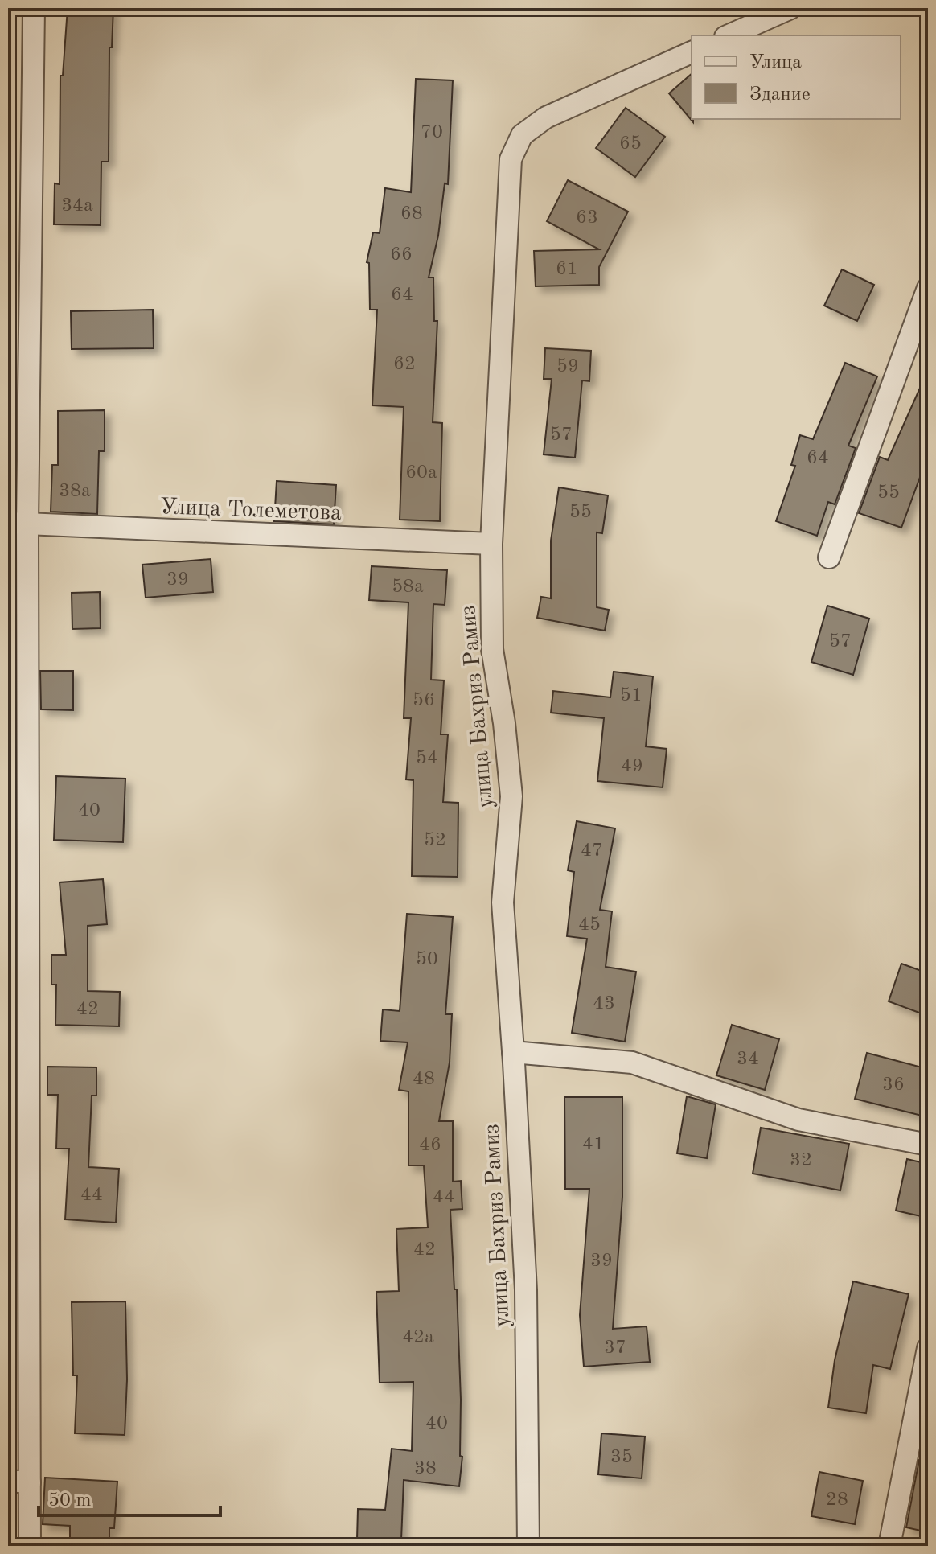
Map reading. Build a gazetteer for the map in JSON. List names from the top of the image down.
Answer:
{
  "streets": {
    "street": ["Улица Толеметова", "улица Бахриз Рамиз"]
  },
  "crossings": [
    ["Улица Толеметова", "улица Бахриз Рамиз"]
  ],
  "house_numbers": [
    "70",
    "65",
    "34а",
    "68",
    "63",
    "66",
    "61",
    "64",
    "62",
    "59",
    "57",
    "64",
    "60а",
    "38а",
    "55",
    "55",
    "39",
    "58а",
    "57",
    "51",
    "56",
    "54",
    "49",
    "40",
    "52",
    "47",
    "45",
    "50",
    "43",
    "42",
    "34",
    "48",
    "36",
    "41",
    "46",
    "32",
    "44",
    "44",
    "42",
    "39",
    "42а",
    "37",
    "40",
    "35",
    "38",
    "28"
  ],
  "legend": ["Улица", "Здание"],
  "scale_bar": "50 m"
}
